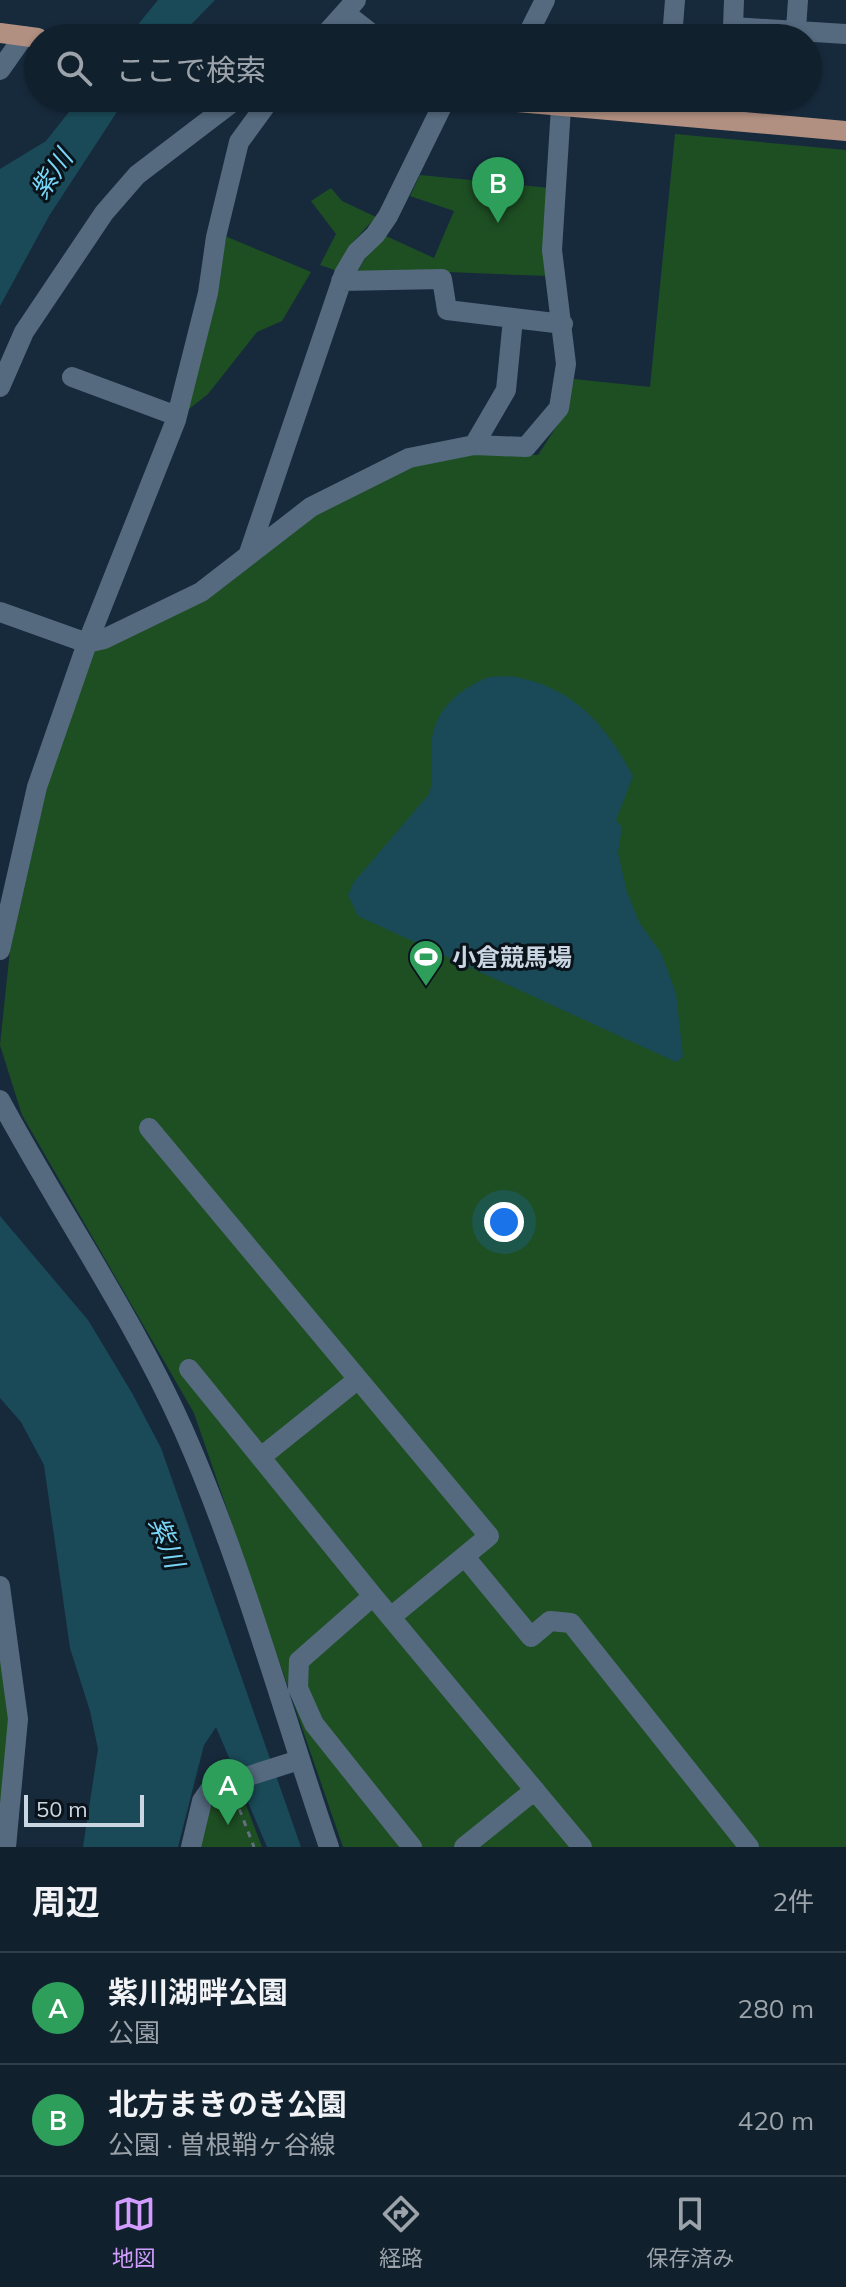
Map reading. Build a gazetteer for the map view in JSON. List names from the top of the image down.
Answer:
{
  "water": ["紫川"],
  "places": {
    "sports": ["小倉競馬場"]
  },
  "scale_bar": "50 m",
  "page": {
    "search": "ここで検索",
    "pins": ["B", "A"],
    "scale": "50 m",
    "heading": ["周辺", "2件"],
    "list": [
      {
        "mark": "A",
        "name": "紫川湖畔公園",
        "note": "公園",
        "value": "280 m"
      },
      {
        "mark": "B",
        "name": "北方まきのき公園",
        "note": "公園 · 曽根鞘ヶ谷線",
        "value": "420 m"
      }
    ],
    "nav": ["地図", "経路", "保存済み"]
  }
}
